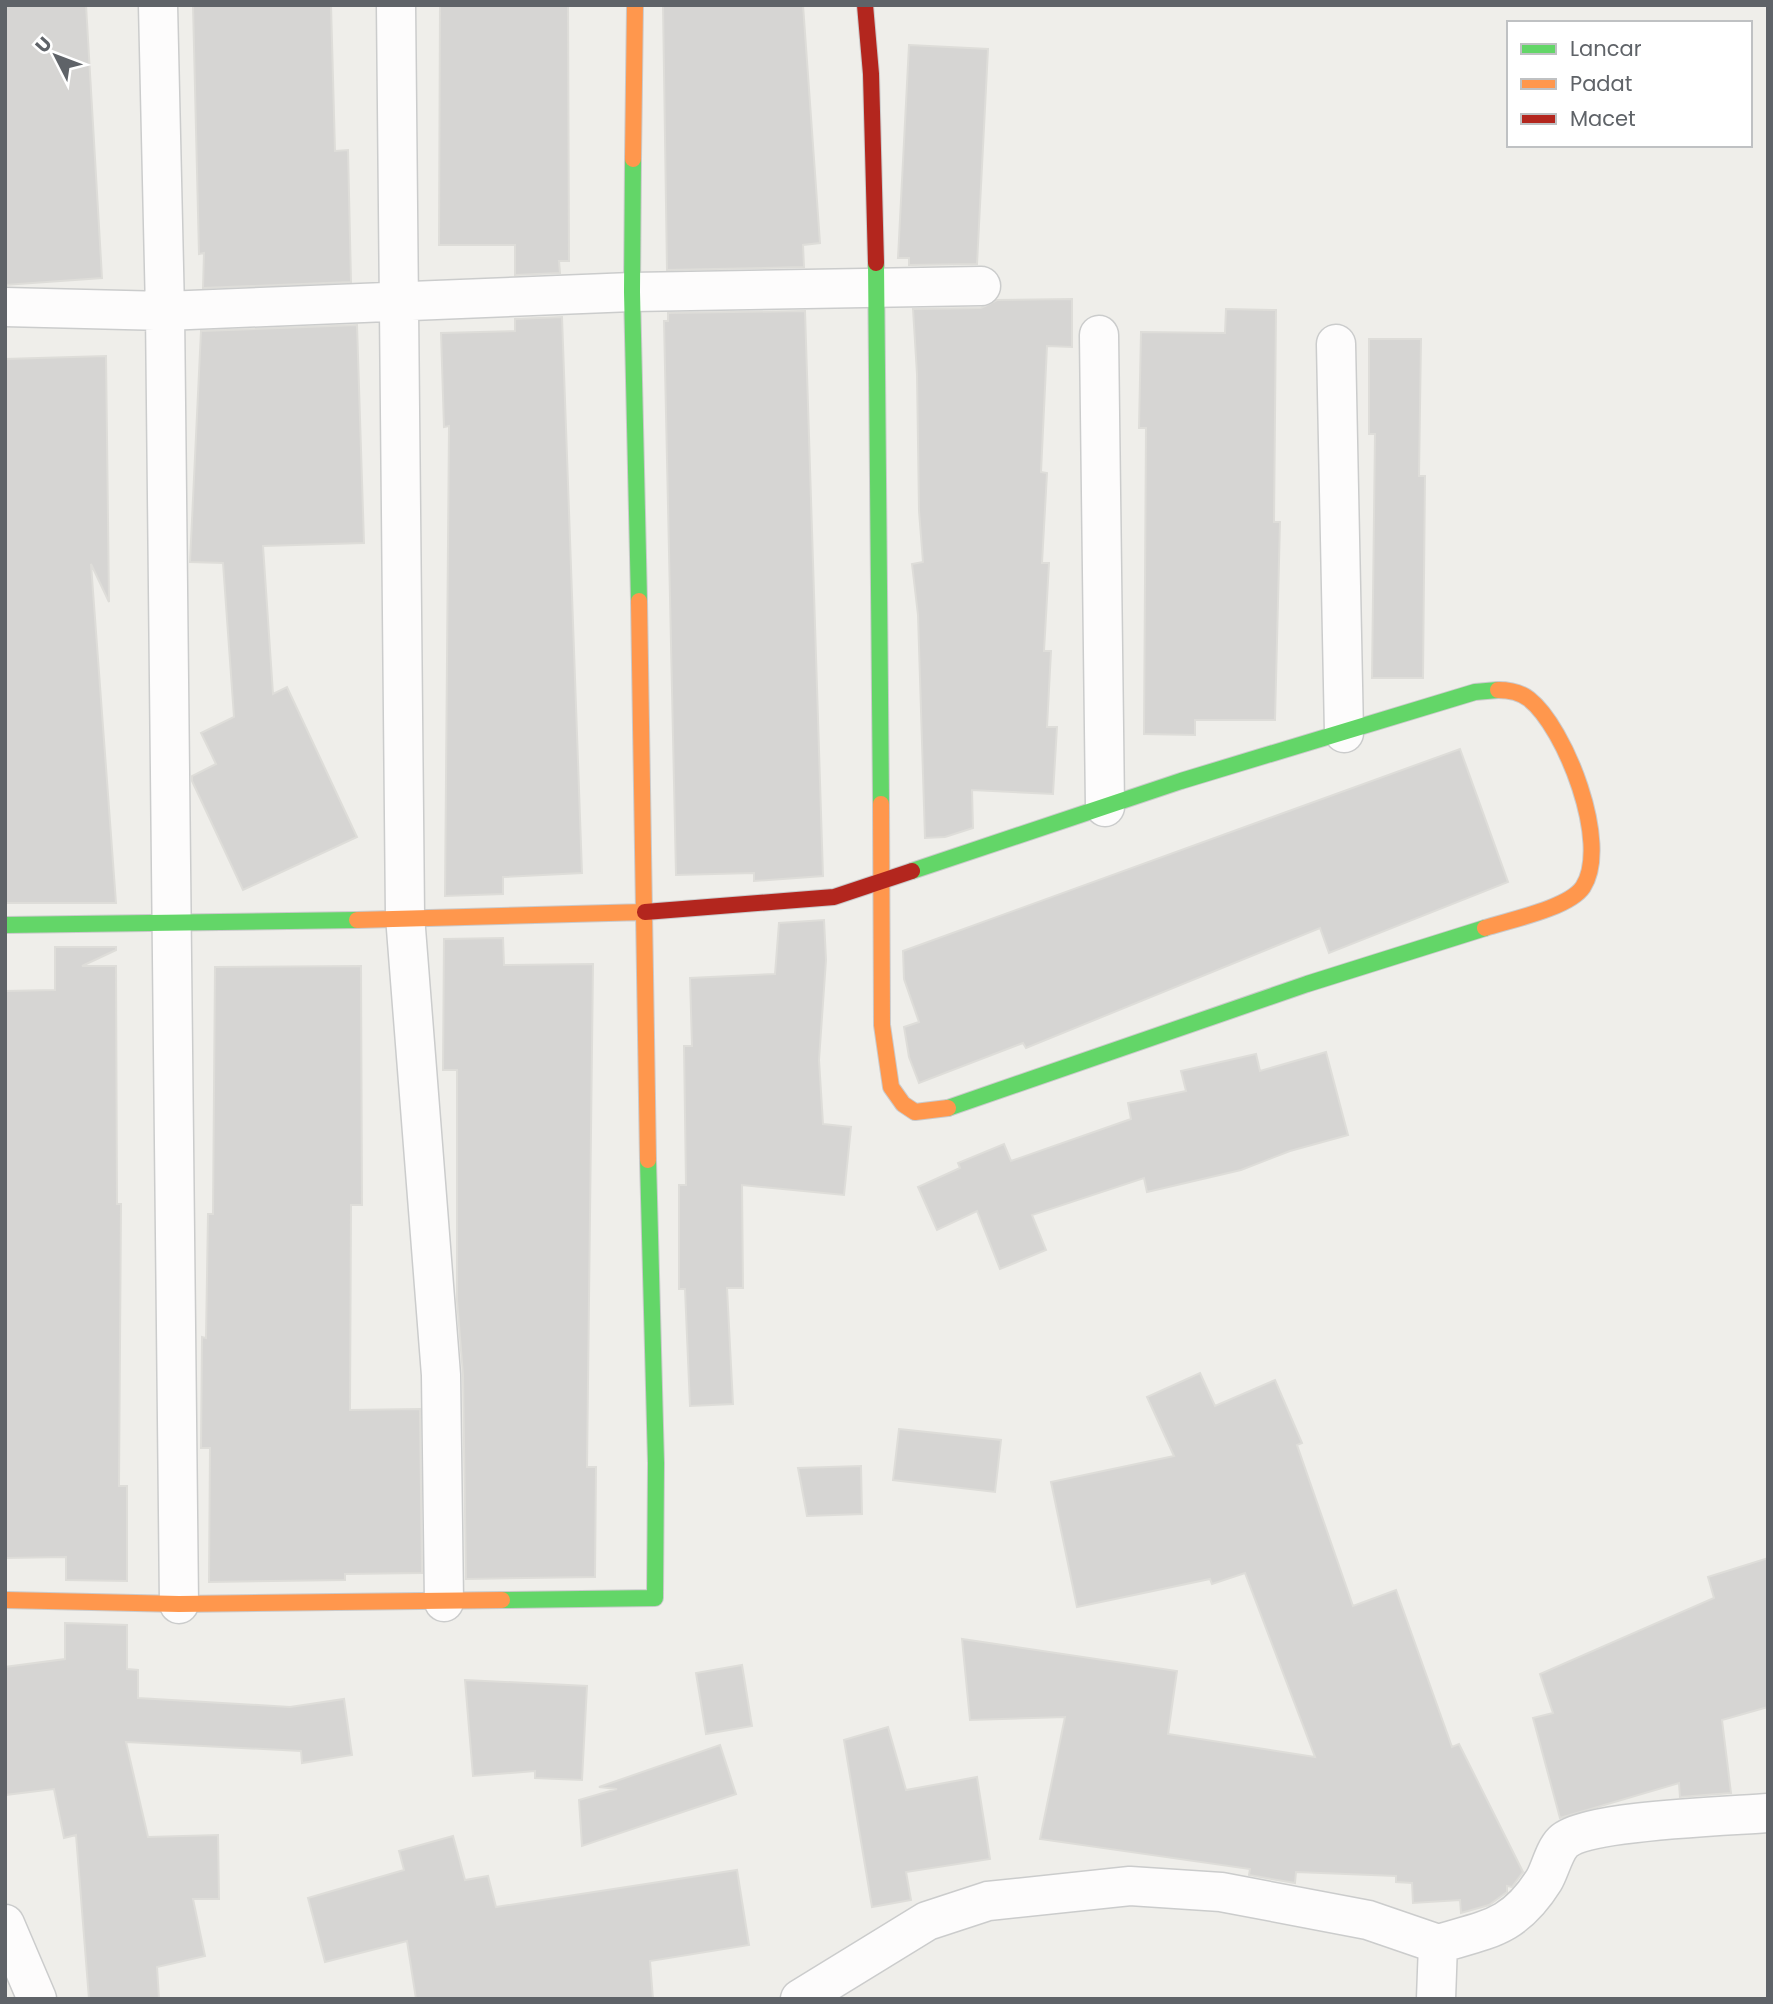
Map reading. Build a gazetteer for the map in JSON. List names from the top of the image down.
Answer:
{
  "legend": ["Lancar", "Padat", "Macet"],
  "north": "top left"
}
